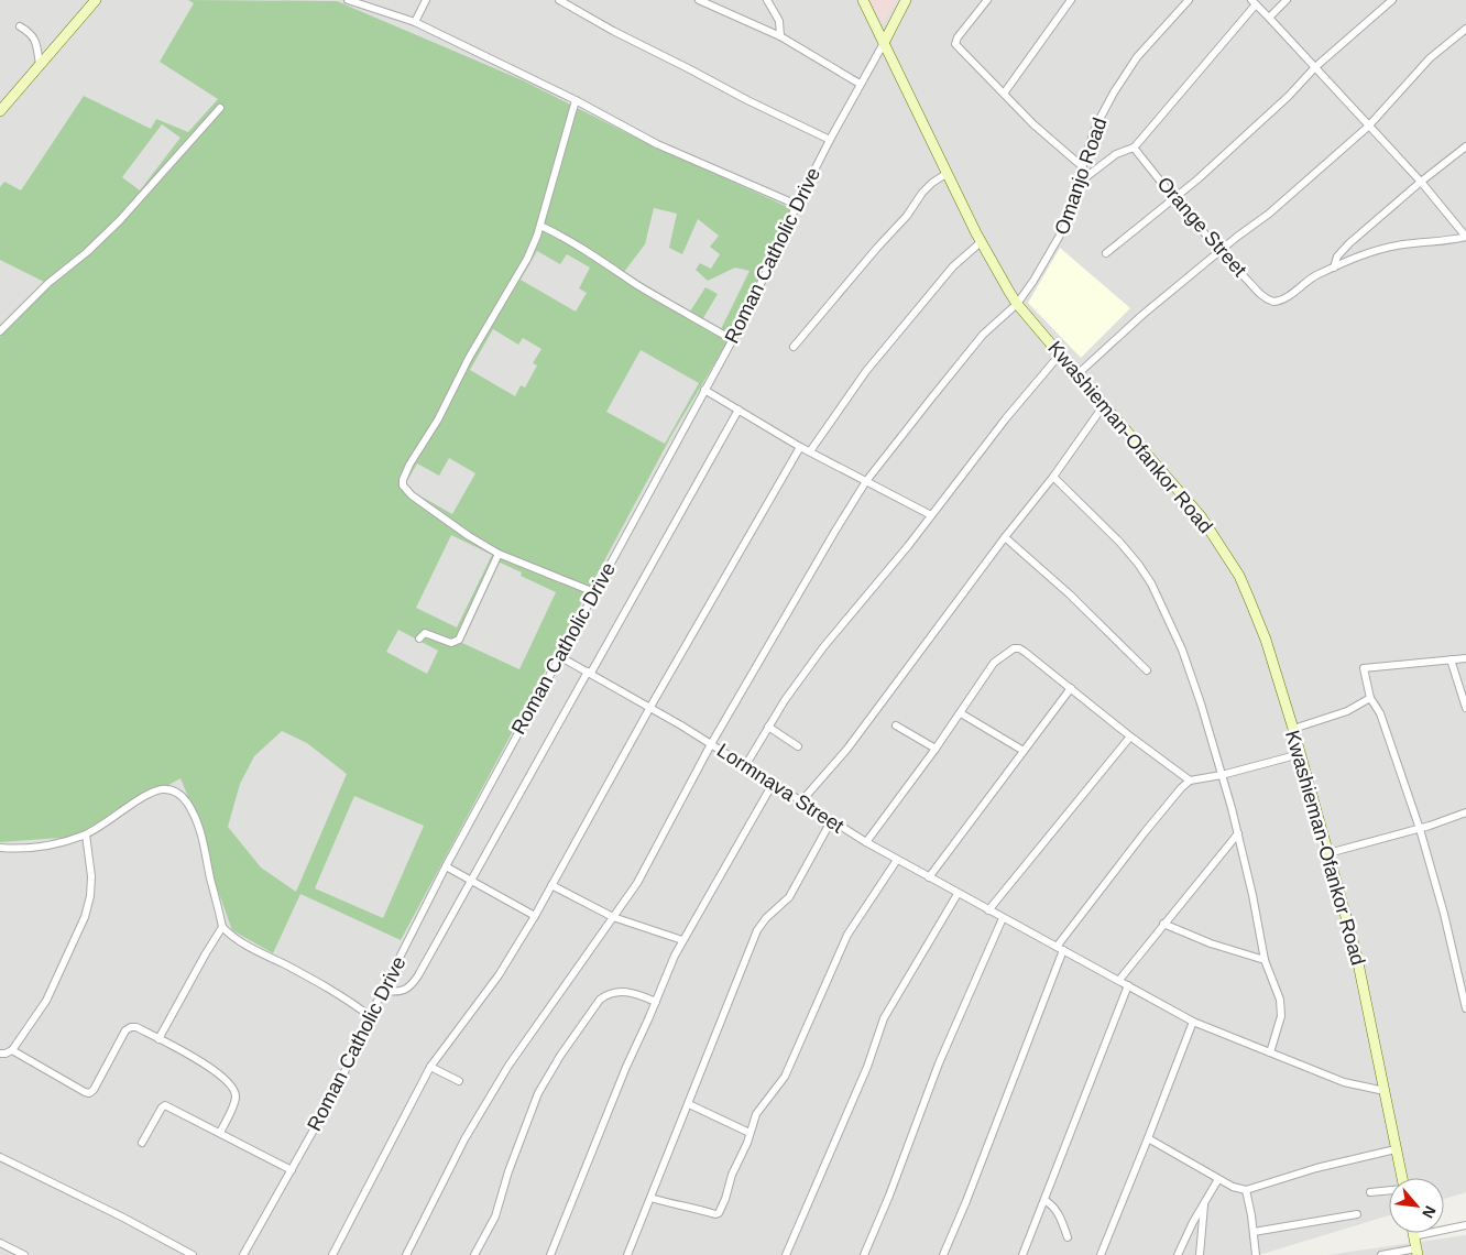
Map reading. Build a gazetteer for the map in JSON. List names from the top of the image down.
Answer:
{
  "streets": {
    "main road": ["Kwashieman-Ofankor Road"],
    "street": [
      "Omanjo Road",
      "Orange Street",
      "Roman Catholic Drive",
      "Lormnava Street"
    ]
  },
  "crossings": [
    ["Omanjo Road", "Kwashieman-Ofankor Road"],
    ["Omanjo Road", "Lormnava Street"],
    ["Roman Catholic Drive", "Kwashieman-Ofankor Road"],
    ["Roman Catholic Drive", "Lormnava Street"],
    ["Kwashieman-Ofankor Road", "Lormnava Street"]
  ],
  "north": "bottom right"
}
